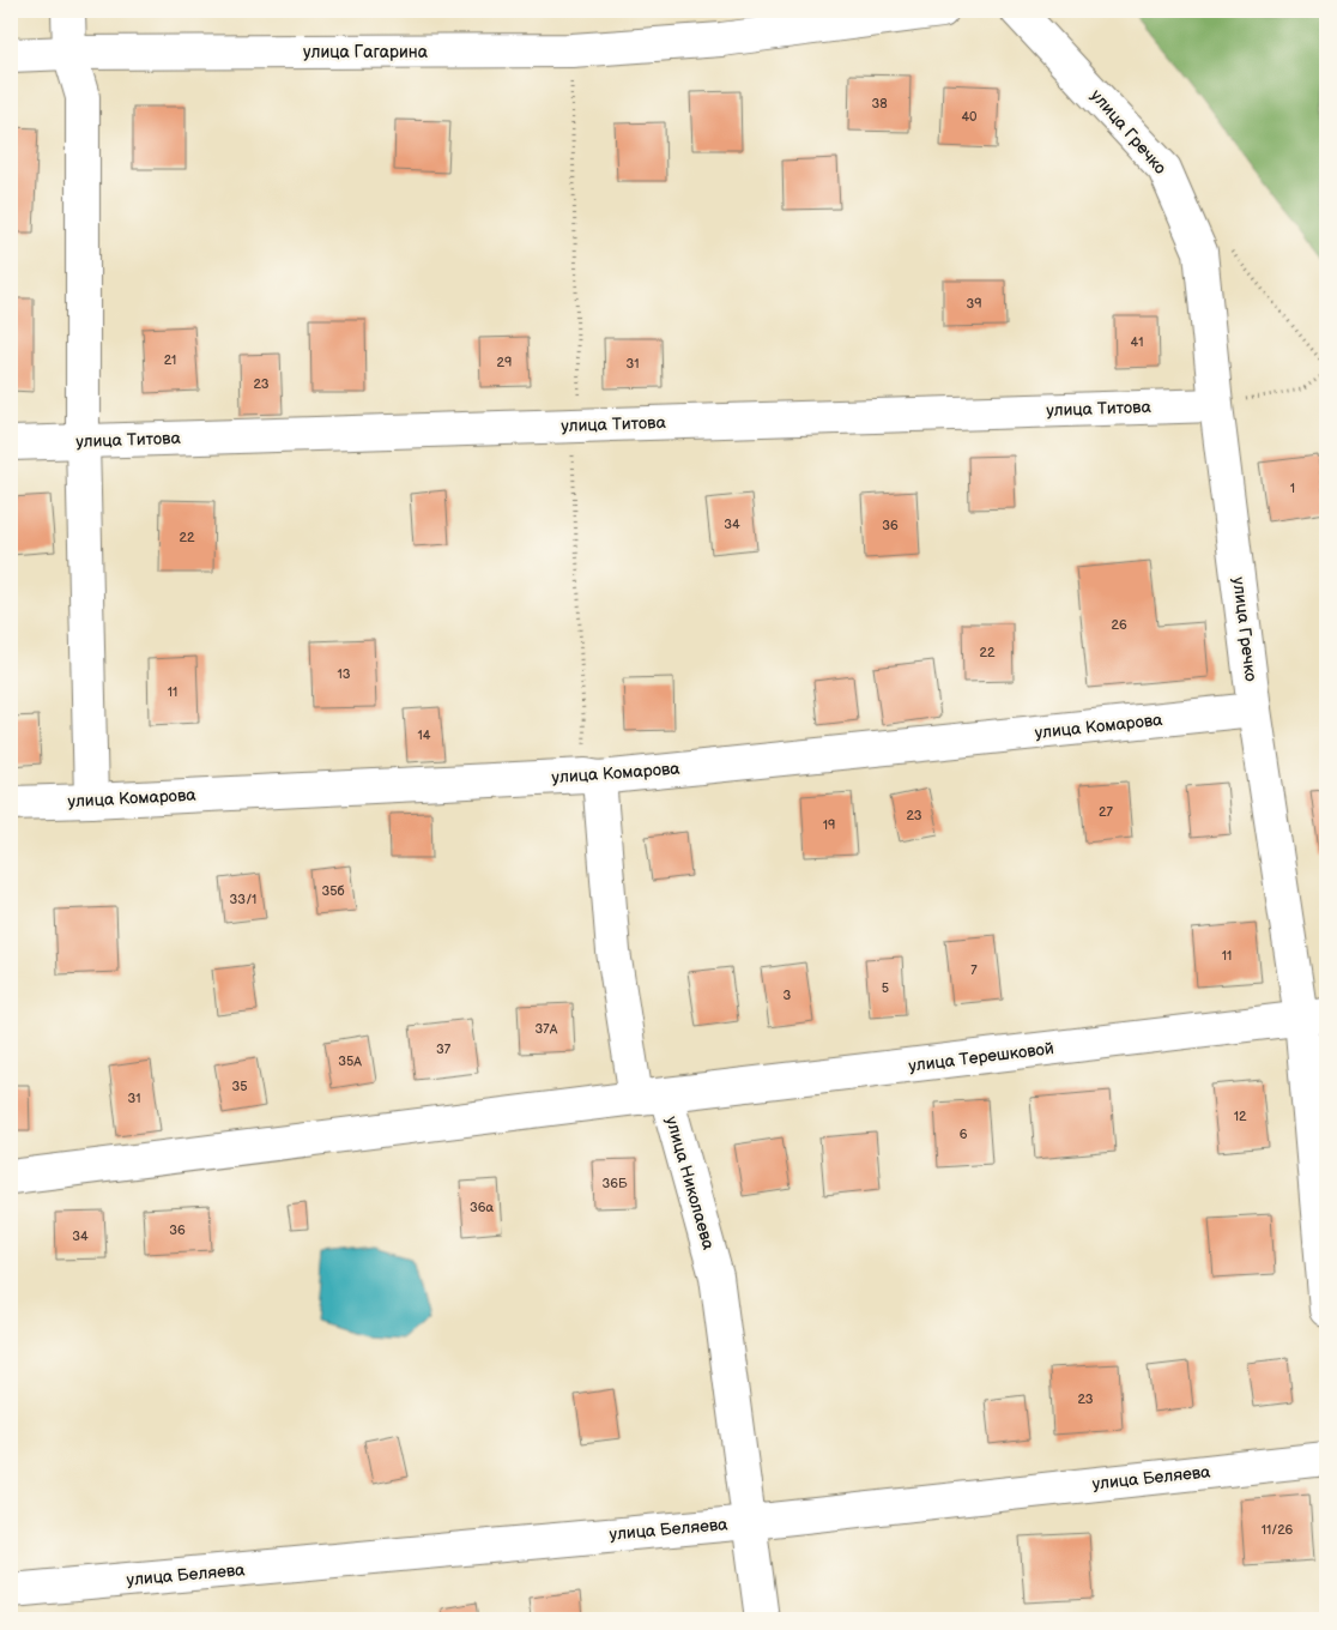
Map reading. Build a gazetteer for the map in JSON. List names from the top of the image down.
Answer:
{
  "streets": {
    "street": [
      "улица Гагарина",
      "улица Гречко",
      "улица Титова",
      "улица Комарова",
      "улица Терешковой",
      "улица Николаева",
      "улица Беляева"
    ]
  },
  "crossings": [
    ["улица Гречко", "улица Титова"],
    ["улица Гречко", "улица Комарова"],
    ["улица Гречко", "улица Терешковой"],
    ["улица Комарова", "улица Николаева"],
    ["улица Терешковой", "улица Николаева"],
    ["улица Николаева", "улица Беляева"]
  ],
  "house_numbers": [
    "38",
    "40",
    "39",
    "41",
    "21",
    "29",
    "31",
    "23",
    "1",
    "34",
    "36",
    "22",
    "26",
    "22",
    "13",
    "11",
    "14",
    "27",
    "23",
    "19",
    "35б",
    "33/1",
    "11",
    "7",
    "5",
    "3",
    "37А",
    "37",
    "35А",
    "35",
    "31",
    "12",
    "6",
    "36Б",
    "36а",
    "36",
    "34",
    "23",
    "11/26"
  ]
}
